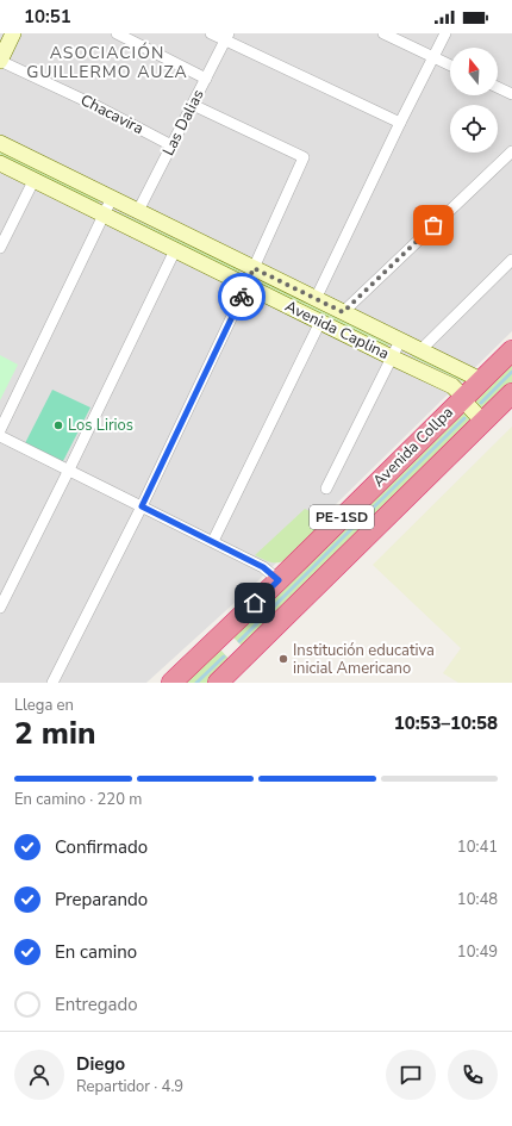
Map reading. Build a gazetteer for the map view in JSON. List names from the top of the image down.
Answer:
{
  "streets": {
    "highway": ["Avenida Collpa", "PE-1SD"],
    "street": ["Chacavira", "Las Dalias", "Avenida Caplina"]
  },
  "crossings": [
    ["Chacavira", "Las Dalias"],
    ["Las Dalias", "Avenida Caplina"],
    ["Avenida Caplina", "Avenida Collpa"]
  ],
  "districts": ["ASOCIACIÓN GUILLERMO AUZA"],
  "places": ["Los Lirios", "Institución educativa inicial Americano"],
  "north": "top",
  "page": {
    "status": "10:51",
    "heading": ["2 min", "Llega en", "10:53–10:58"],
    "panel": ["Diego", "Repartidor · 4.9"],
    "bar": "En camino · 220 m",
    "list": [
      ["Confirmado", "10:41"],
      ["Preparando", "10:48"],
      ["En camino", "10:49"],
      "Entregado"
    ]
  }
}
